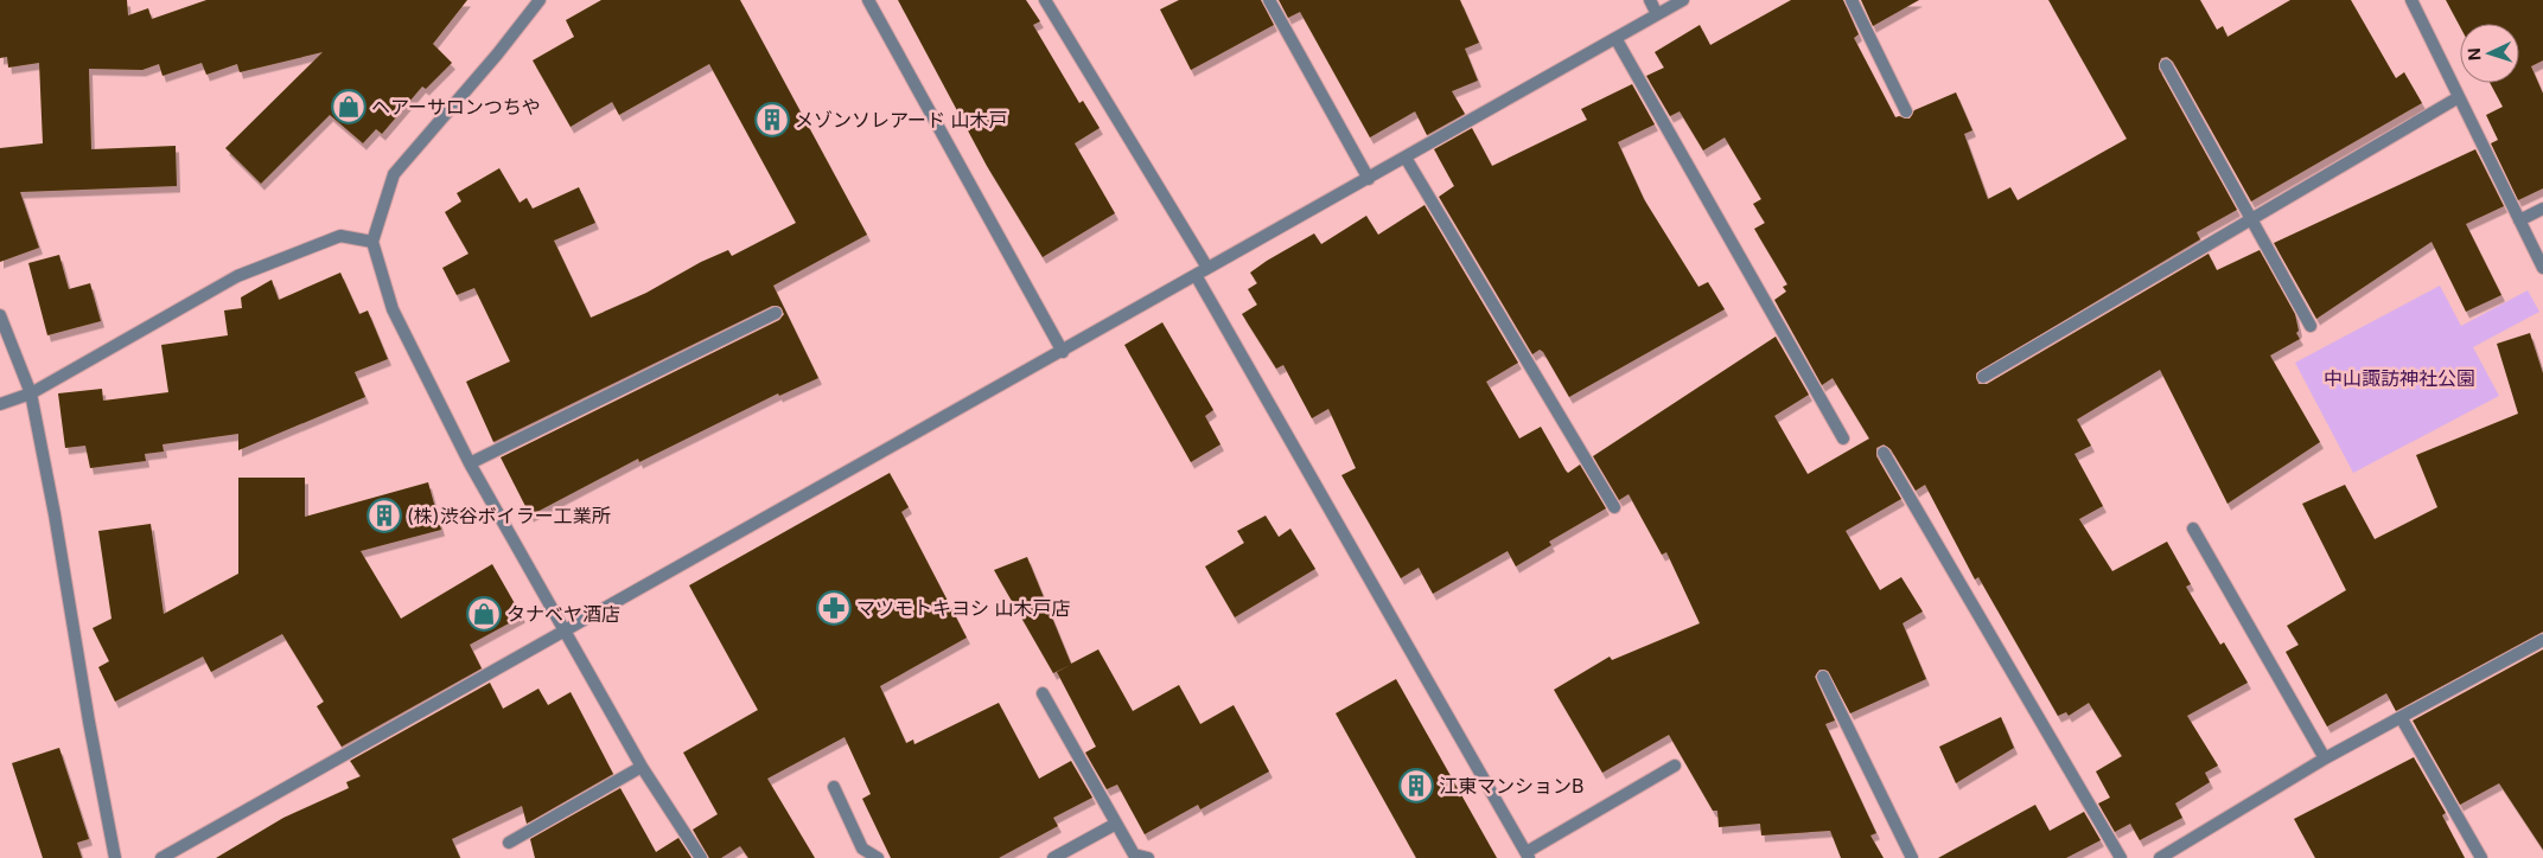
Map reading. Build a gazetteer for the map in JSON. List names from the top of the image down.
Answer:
{
  "parks": ["中山諏訪神社公園"],
  "places": {
    "shop": ["ヘアーサロンつちや", "タナベヤ酒店"],
    "building": ["メゾンソレアード 山木戸", "(株)渋谷ボイラー工業所", "江東マンションB"],
    "pharmacy": ["マツモトキヨシ 山木戸店"]
  },
  "north": "left"
}
